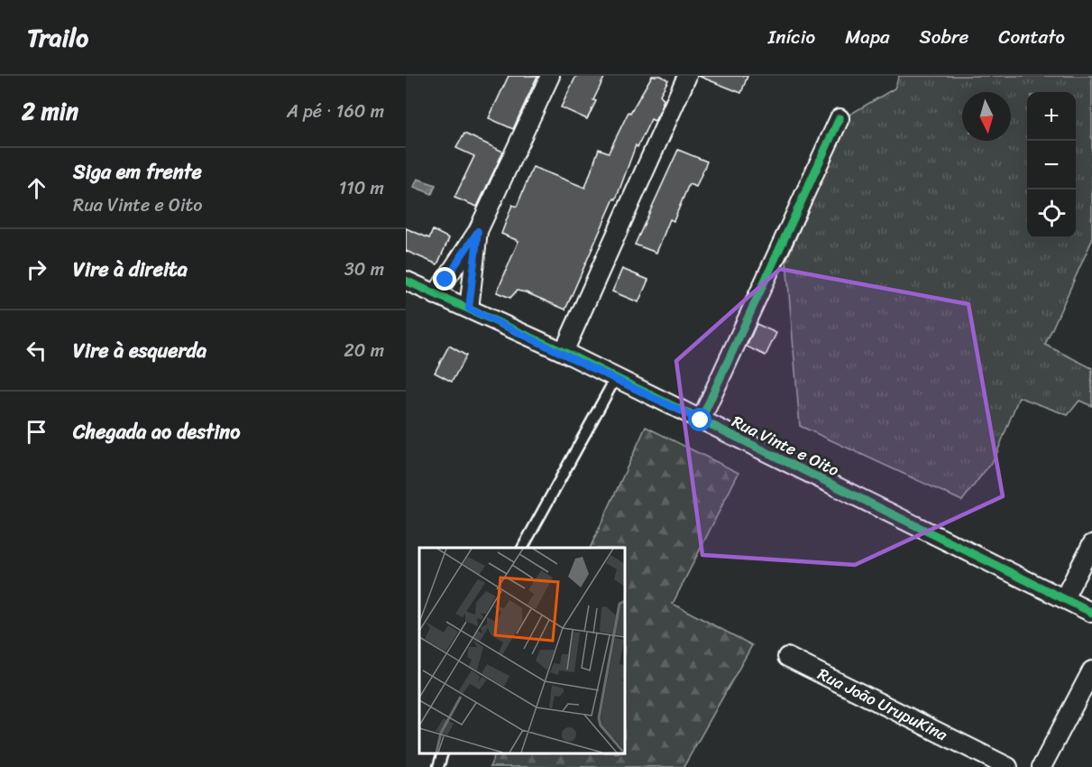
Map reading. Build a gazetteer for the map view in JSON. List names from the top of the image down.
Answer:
{
  "streets": {
    "street": ["Rua Vinte e Oito", "Rua João UrupuKina"]
  },
  "north": "bottom",
  "page": {
    "header": "Trailo",
    "nav": [
      "Início",
      "Mapa",
      "Sobre",
      "Contato"
    ],
    "heading": ["2 min", "A pé · 160 m"],
    "map_buttons": ["+", "−"],
    "list": [
      ["Siga em frente", "Rua Vinte e Oito", "110 m"],
      ["Vire à direita", "30 m"],
      ["Vire à esquerda", "20 m"],
      "Chegada ao destino"
    ]
  }
}
